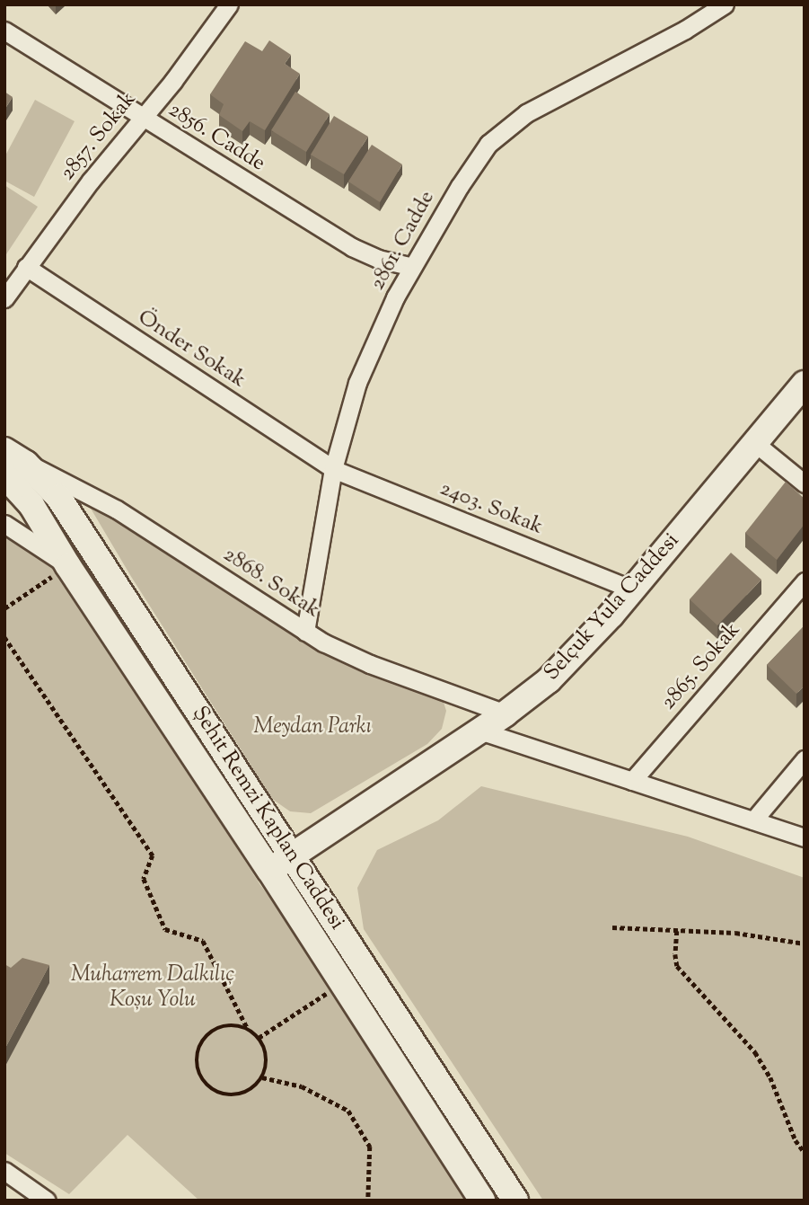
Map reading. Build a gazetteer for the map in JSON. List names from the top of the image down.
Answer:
{
  "streets": {
    "main road": ["Selçuk Yula Caddesi", "Şehit Remzi Kaplan Caddesi"],
    "street": [
      "2857. Sokak",
      "2856. Cadde",
      "2861. Cadde",
      "Önder Sokak",
      "2403. Sokak",
      "2868. Sokak",
      "2865. Sokak"
    ]
  },
  "crossings": [
    ["2857. Sokak", "2856. Cadde"],
    ["2857. Sokak", "Önder Sokak"],
    ["2856. Cadde", "2861. Cadde"],
    ["2861. Cadde", "Önder Sokak"],
    ["2861. Cadde", "2403. Sokak"],
    ["2861. Cadde", "2868. Sokak"],
    ["Önder Sokak", "2403. Sokak"],
    ["2403. Sokak", "Selçuk Yula Caddesi"],
    ["2868. Sokak", "Selçuk Yula Caddesi"],
    ["2868. Sokak", "Şehit Remzi Kaplan Caddesi"],
    ["Selçuk Yula Caddesi", "Şehit Remzi Kaplan Caddesi"]
  ],
  "parks": ["Meydan Parkı", "Muharrem Dalkılıç Koşu Yolu"]
}
